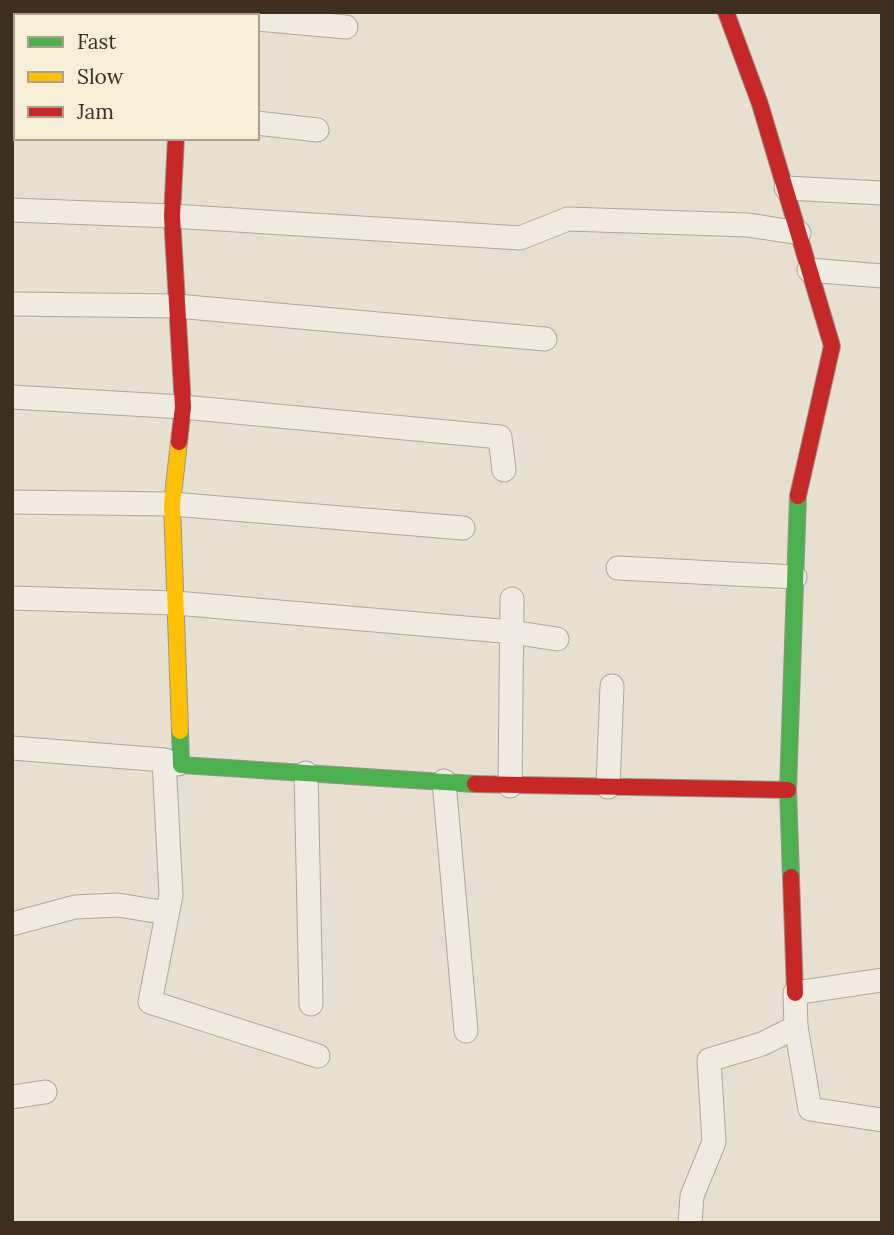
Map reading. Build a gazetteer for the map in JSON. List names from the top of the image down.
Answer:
{
  "legend": ["Fast", "Slow", "Jam"]
}
